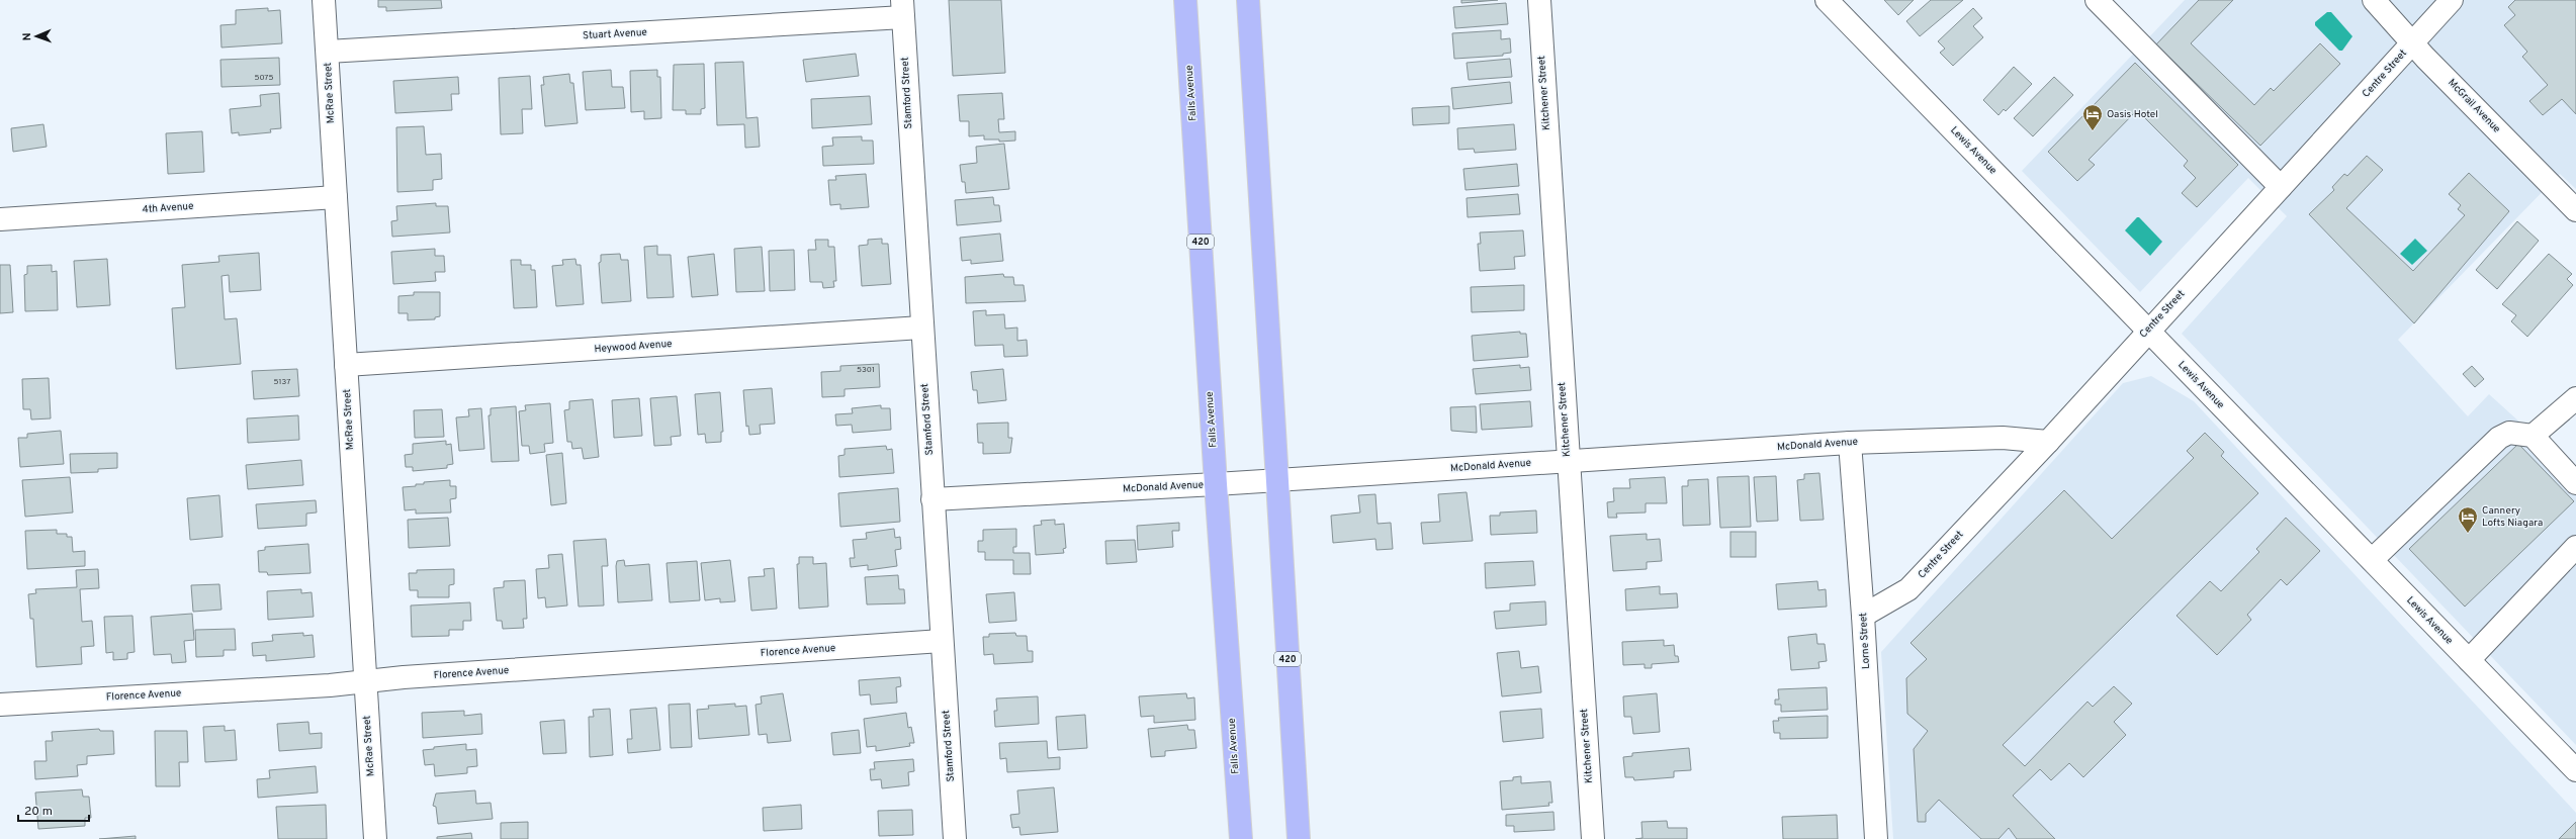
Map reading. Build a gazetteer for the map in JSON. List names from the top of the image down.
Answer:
{
  "streets": {
    "highway": ["Falls Avenue", "420"],
    "street": [
      "Stuart Avenue",
      "Centre Street",
      "McRae Street",
      "Stamford Street",
      "Kitchener Street",
      "McGrail Avenue",
      "Lewis Avenue",
      "4th Avenue",
      "Heywood Avenue",
      "McDonald Avenue",
      "Lorne Street",
      "Florence Avenue"
    ]
  },
  "crossings": [
    ["Stuart Avenue", "McRae Street"],
    ["Stuart Avenue", "Stamford Street"],
    ["Centre Street", "McGrail Avenue"],
    ["Centre Street", "Lewis Avenue"],
    ["Centre Street", "McDonald Avenue"],
    ["Centre Street", "Lorne Street"],
    ["McRae Street", "4th Avenue"],
    ["McRae Street", "Heywood Avenue"],
    ["McRae Street", "Florence Avenue"],
    ["Stamford Street", "Heywood Avenue"],
    ["Stamford Street", "McDonald Avenue"],
    ["Stamford Street", "Florence Avenue"],
    ["Falls Avenue", "McDonald Avenue"],
    ["Kitchener Street", "McDonald Avenue"],
    ["420", "McDonald Avenue"],
    ["McDonald Avenue", "Lorne Street"]
  ],
  "places": {
    "hotel": ["Oasis Hotel", "Cannery Lofts Niagara"]
  },
  "house_numbers": ["5075", "5301", "5137"],
  "scale_bar": "20 m",
  "north": "left"
}
